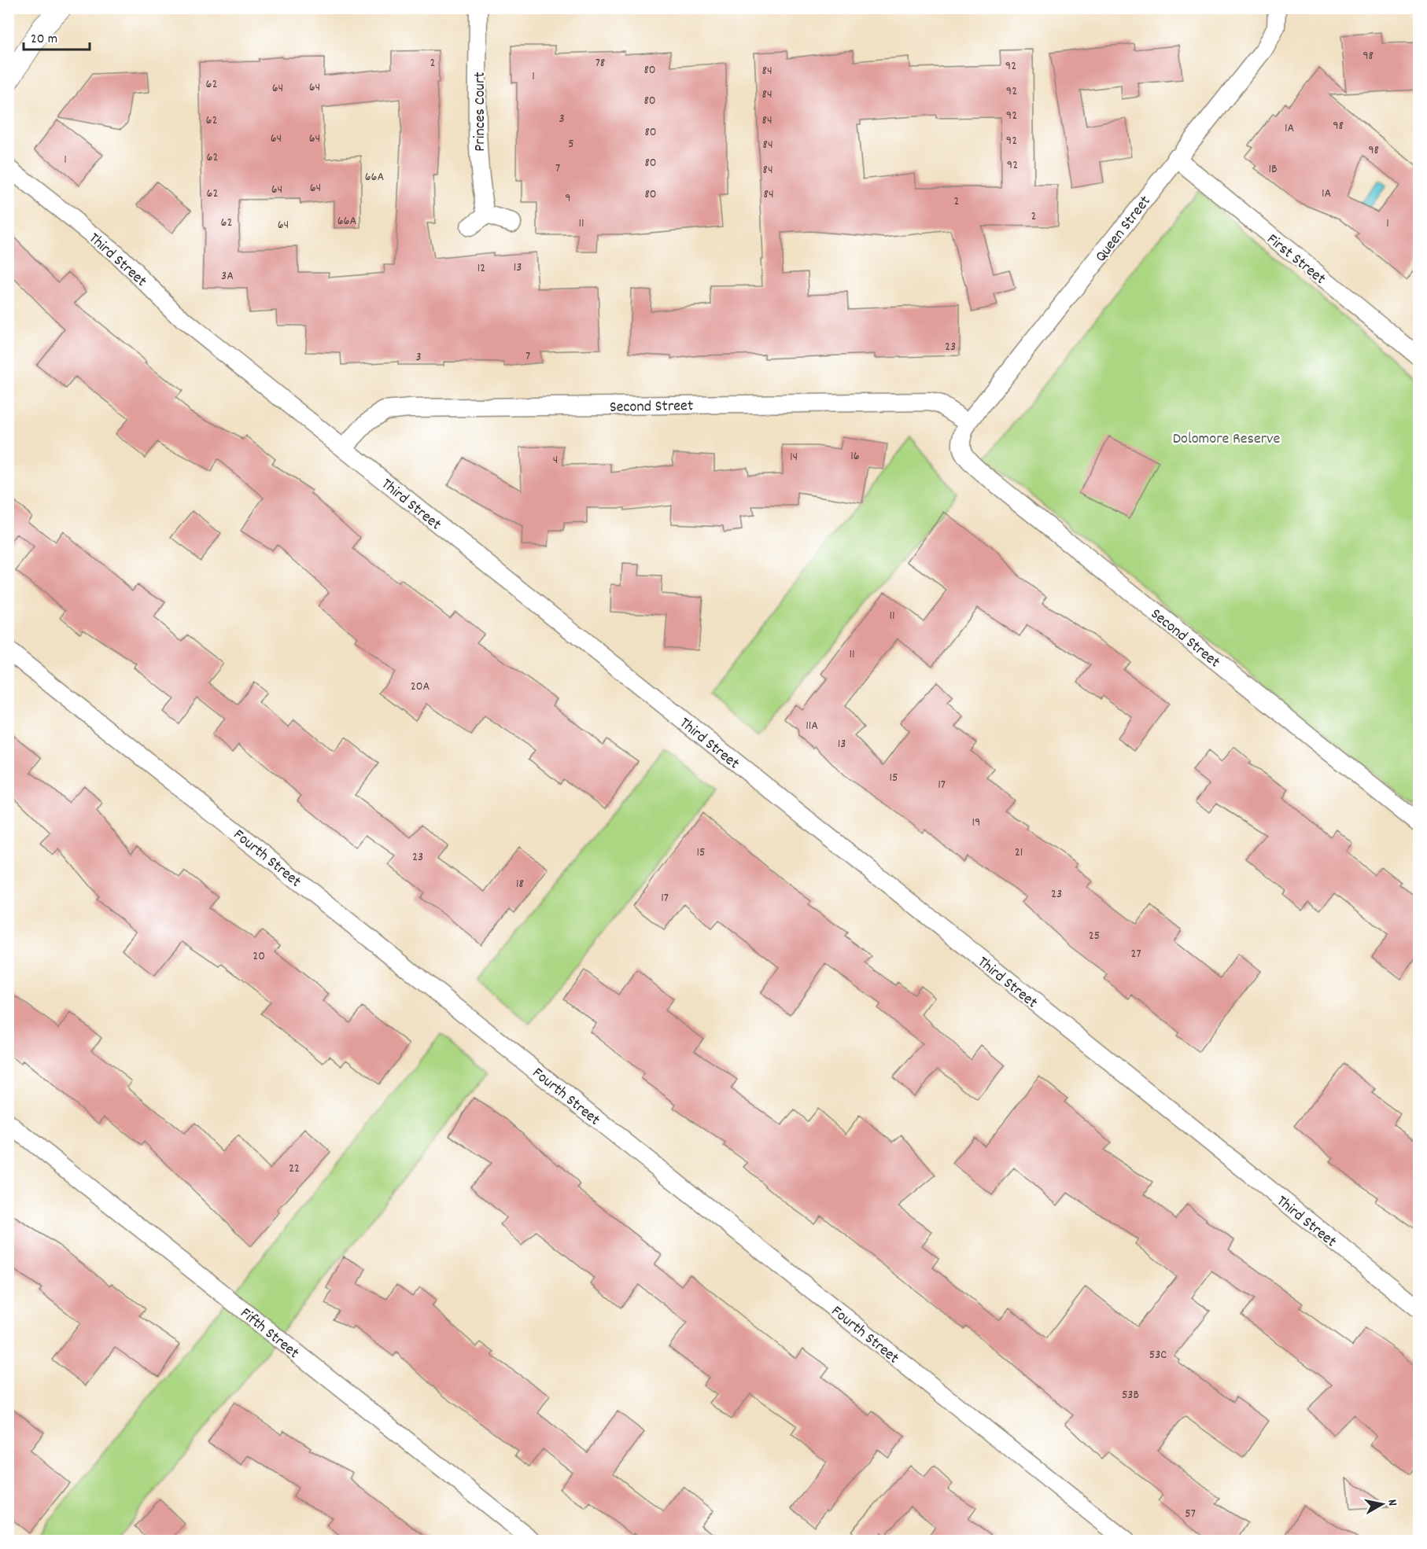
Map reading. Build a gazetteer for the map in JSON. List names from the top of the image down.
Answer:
{
  "streets": {
    "street": [
      "Princes Court",
      "Queen Street",
      "First Street",
      "Third Street",
      "Second Street",
      "Fourth Street",
      "Fifth Street"
    ]
  },
  "crossings": [
    ["Queen Street", "First Street"],
    ["Queen Street", "Second Street"],
    ["Third Street", "Second Street"]
  ],
  "parks": ["Dolomore Reserve"],
  "house_numbers": [
    "98",
    "2",
    "78",
    "92",
    "80",
    "84",
    "1",
    "62",
    "64",
    "64",
    "92",
    "84",
    "80",
    "92",
    "3",
    "62",
    "84",
    "98",
    "1A",
    "80",
    "64",
    "64",
    "92",
    "5",
    "84",
    "98",
    "62",
    "1",
    "80",
    "92",
    "7",
    "1B",
    "84",
    "66A",
    "64",
    "64",
    "62",
    "1A",
    "80",
    "84",
    "9",
    "2",
    "2",
    "66A",
    "62",
    "11",
    "1",
    "64",
    "13",
    "12",
    "3A",
    "23",
    "7",
    "3",
    "16",
    "14",
    "4",
    "11",
    "11",
    "20A",
    "11A",
    "13",
    "15",
    "17",
    "19",
    "15",
    "21",
    "23",
    "18",
    "23",
    "17",
    "25",
    "27",
    "20",
    "22",
    "53C",
    "53B",
    "57"
  ],
  "scale_bar": "20 m",
  "north": "right"
}
